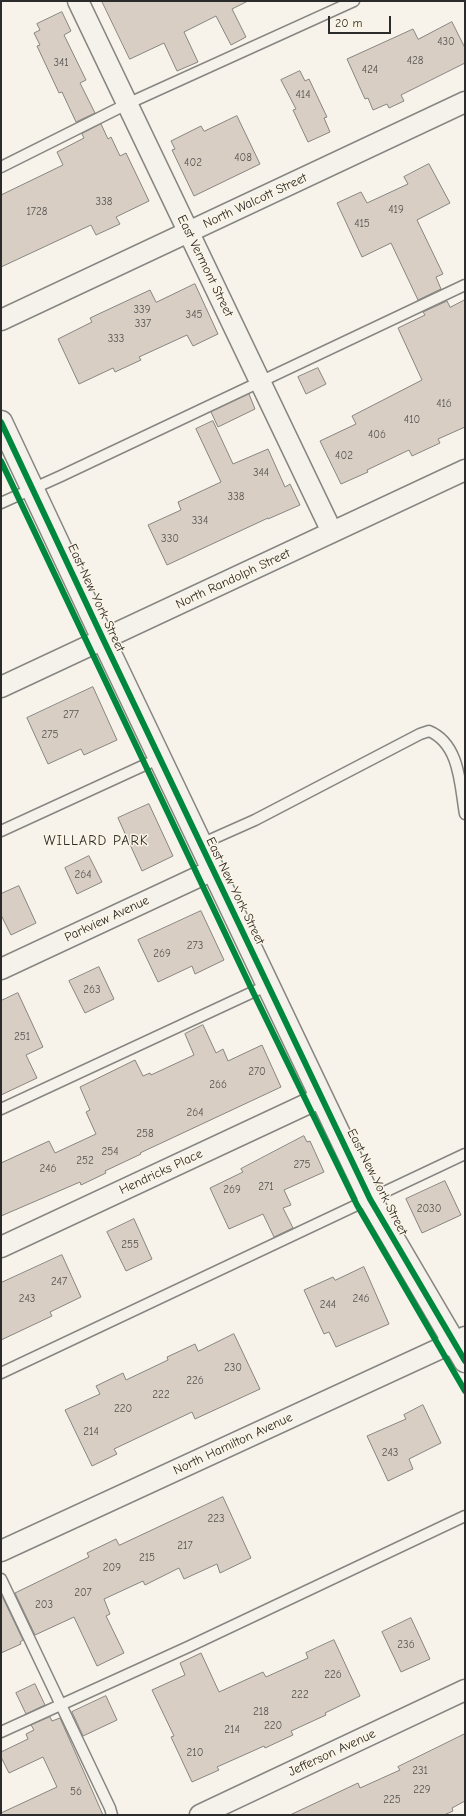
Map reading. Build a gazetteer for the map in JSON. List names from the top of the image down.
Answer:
{
  "streets": {
    "main road": ["East New York Street"],
    "street": [
      "North Walcott Street",
      "East Vermont Street",
      "North Randolph Street",
      "Parkview Avenue",
      "Hendricks Place",
      "North Hamilton Avenue",
      "Jefferson Avenue"
    ]
  },
  "crossings": [
    ["North Walcott Street", "East Vermont Street"],
    ["East Vermont Street", "North Randolph Street"],
    ["North Randolph Street", "East New York Street"],
    ["East New York Street", "Parkview Avenue"],
    ["East New York Street", "Hendricks Place"],
    ["East New York Street", "North Hamilton Avenue"]
  ],
  "districts": ["WILLARD PARK"],
  "house_numbers": [
    "430",
    "428",
    "341",
    "424",
    "414",
    "408",
    "402",
    "338",
    "419",
    "1728",
    "415",
    "339",
    "345",
    "337",
    "333",
    "416",
    "410",
    "406",
    "402",
    "344",
    "338",
    "334",
    "330",
    "277",
    "275",
    "264",
    "273",
    "269",
    "263",
    "251",
    "270",
    "266",
    "264",
    "258",
    "254",
    "252",
    "275",
    "246",
    "271",
    "269",
    "2030",
    "255",
    "247",
    "243",
    "246",
    "244",
    "230",
    "226",
    "222",
    "220",
    "214",
    "243",
    "223",
    "217",
    "215",
    "209",
    "207",
    "203",
    "236",
    "226",
    "222",
    "218",
    "220",
    "214",
    "210",
    "231",
    "229",
    "56",
    "225"
  ],
  "scale_bar": "20 m"
}
